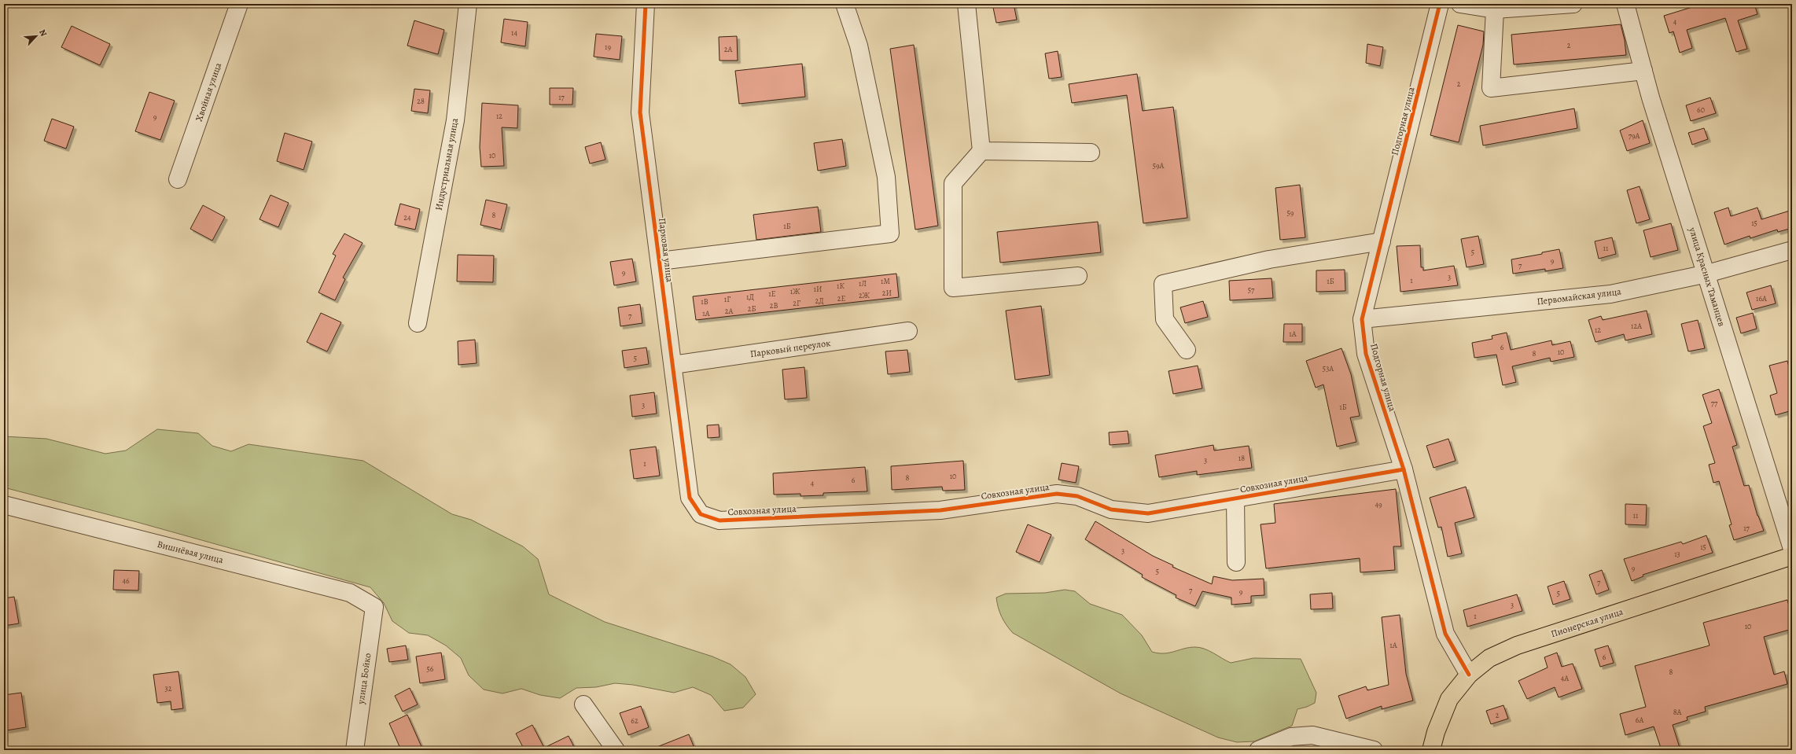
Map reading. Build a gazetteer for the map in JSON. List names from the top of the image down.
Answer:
{
  "streets": {
    "main road": ["Пионерская улица"],
    "street": [
      "Хвойная улица",
      "Подгорная улица",
      "Индустриальная улица",
      "Парковая улица",
      "улица Красных Таманцев",
      "Первомайская улица",
      "Парковый переулок",
      "Совхозная улица",
      "Вишнёвая улица",
      "улица Бойко"
    ]
  },
  "crossings": [
    ["Подгорная улица", "Первомайская улица"],
    ["Подгорная улица", "Совхозная улица"],
    ["Подгорная улица", "Пионерская улица"],
    ["Парковая улица", "Парковый переулок"],
    ["Парковая улица", "Совхозная улица"],
    ["улица Красных Таманцев", "Первомайская улица"],
    ["Вишнёвая улица", "улица Бойко"]
  ],
  "house_numbers": [
    "4",
    "14",
    "2",
    "19",
    "2А",
    "2",
    "17",
    "28",
    "60",
    "12",
    "9",
    "79А",
    "10",
    "59А",
    "59",
    "8",
    "24",
    "15",
    "1Б",
    "11",
    "5",
    "9",
    "7",
    "9",
    "3",
    "1",
    "1М",
    "1Б",
    "1Л",
    "1К",
    "1И",
    "57",
    "1Ж",
    "2И",
    "1Е",
    "2Ж",
    "1Д",
    "2Е",
    "16А",
    "1Г",
    "2Д",
    "1В",
    "2Г",
    "2В",
    "2Б",
    "2А",
    "1А",
    "7",
    "12А",
    "12",
    "1А",
    "6",
    "10",
    "8",
    "5",
    "53А",
    "77",
    "3",
    "1Б",
    "18",
    "3",
    "1",
    "10",
    "8",
    "6",
    "4",
    "49",
    "11",
    "17",
    "15",
    "3",
    "13",
    "9",
    "5",
    "46",
    "7",
    "7",
    "9",
    "5",
    "3",
    "1",
    "10",
    "1А",
    "6",
    "56",
    "8",
    "4А",
    "32",
    "8А",
    "2",
    "6А",
    "62"
  ],
  "north": "top right"
}
